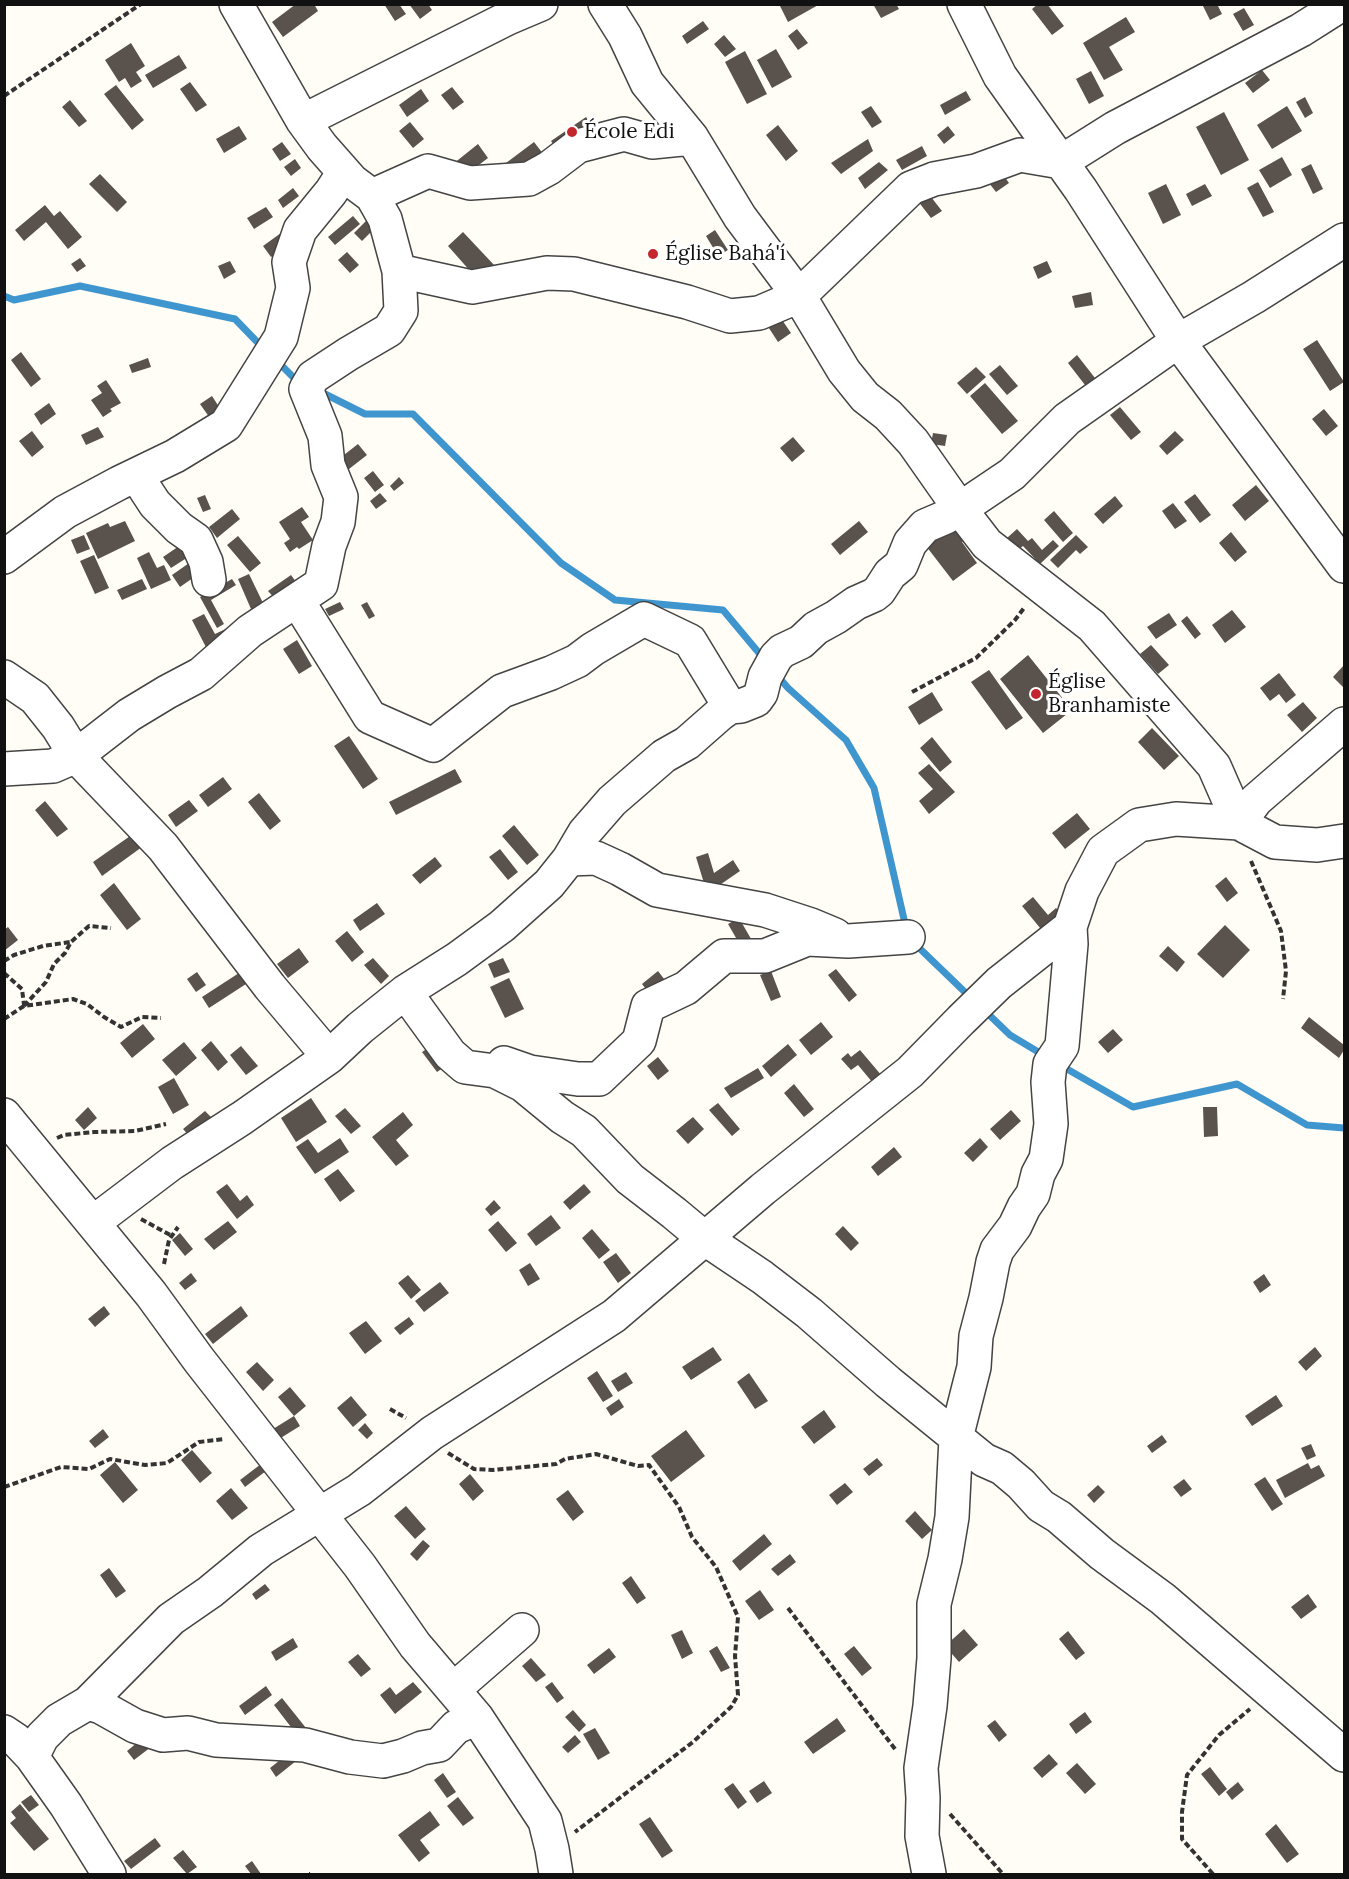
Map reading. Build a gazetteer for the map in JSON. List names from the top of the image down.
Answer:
{
  "places": ["École Edi", "Église Bahá'í", "Église Branhamiste"]
}
